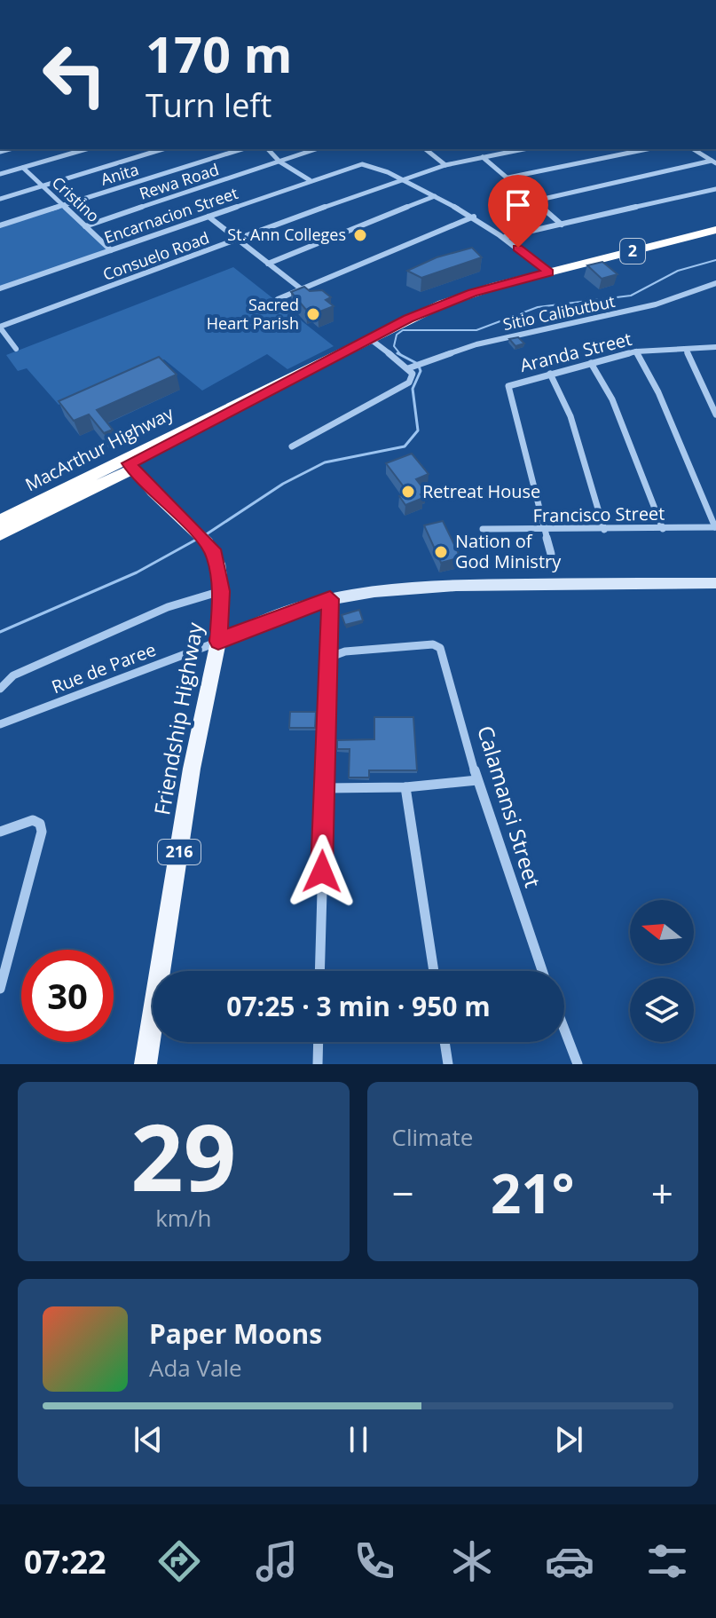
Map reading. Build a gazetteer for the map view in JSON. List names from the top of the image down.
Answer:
{
  "streets": {
    "highway": ["2", "MacArthur Highway"],
    "main road": ["Friendship Highway", "216"],
    "street": [
      "Anita",
      "Rewa Road",
      "Cristino",
      "Encarnacion Street",
      "Consuelo Road",
      "Sitio Calibutbut",
      "Aranda Street",
      "Francisco Street",
      "Rue de Paree",
      "Calamansi Street"
    ]
  },
  "crossings": [
    ["Anita", "Cristino"],
    ["Rewa Road", "Cristino"],
    ["Cristino", "Encarnacion Street"],
    ["Encarnacion Street", "Consuelo Road"],
    ["Aranda Street", "Francisco Street"],
    ["MacArthur Highway", "Friendship Highway"],
    ["Rue de Paree", "Friendship Highway"]
  ],
  "places": [
    "St. Ann Colleges",
    "Sacred Heart Parish",
    "Retreat House",
    "Nation of God Ministry"
  ],
  "north": "left",
  "page": {
    "turn": ["170 m", "Turn left"],
    "limit": "30",
    "trip": "07:25 · 3 min · 950 m",
    "tile": [
      ["29", "km/h"],
      "Climate"
    ],
    "heat": ["−", "21°", "+"],
    "song": ["Paper Moons", "Ada Vale"],
    "tabs": "07:22"
  }
}
